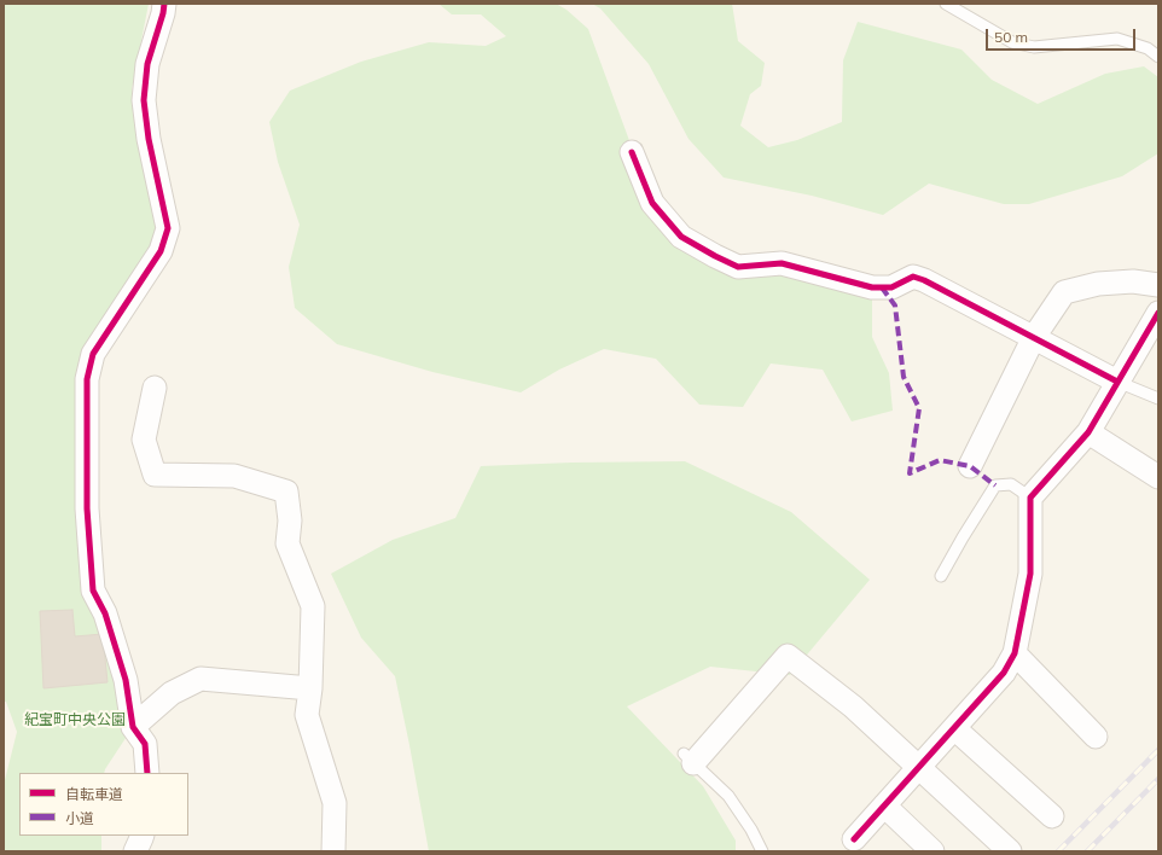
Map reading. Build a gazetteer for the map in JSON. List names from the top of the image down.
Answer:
{
  "parks": ["紀宝町中央公園"],
  "legend": ["自転車道", "小道"],
  "scale_bar": "50 m"
}
